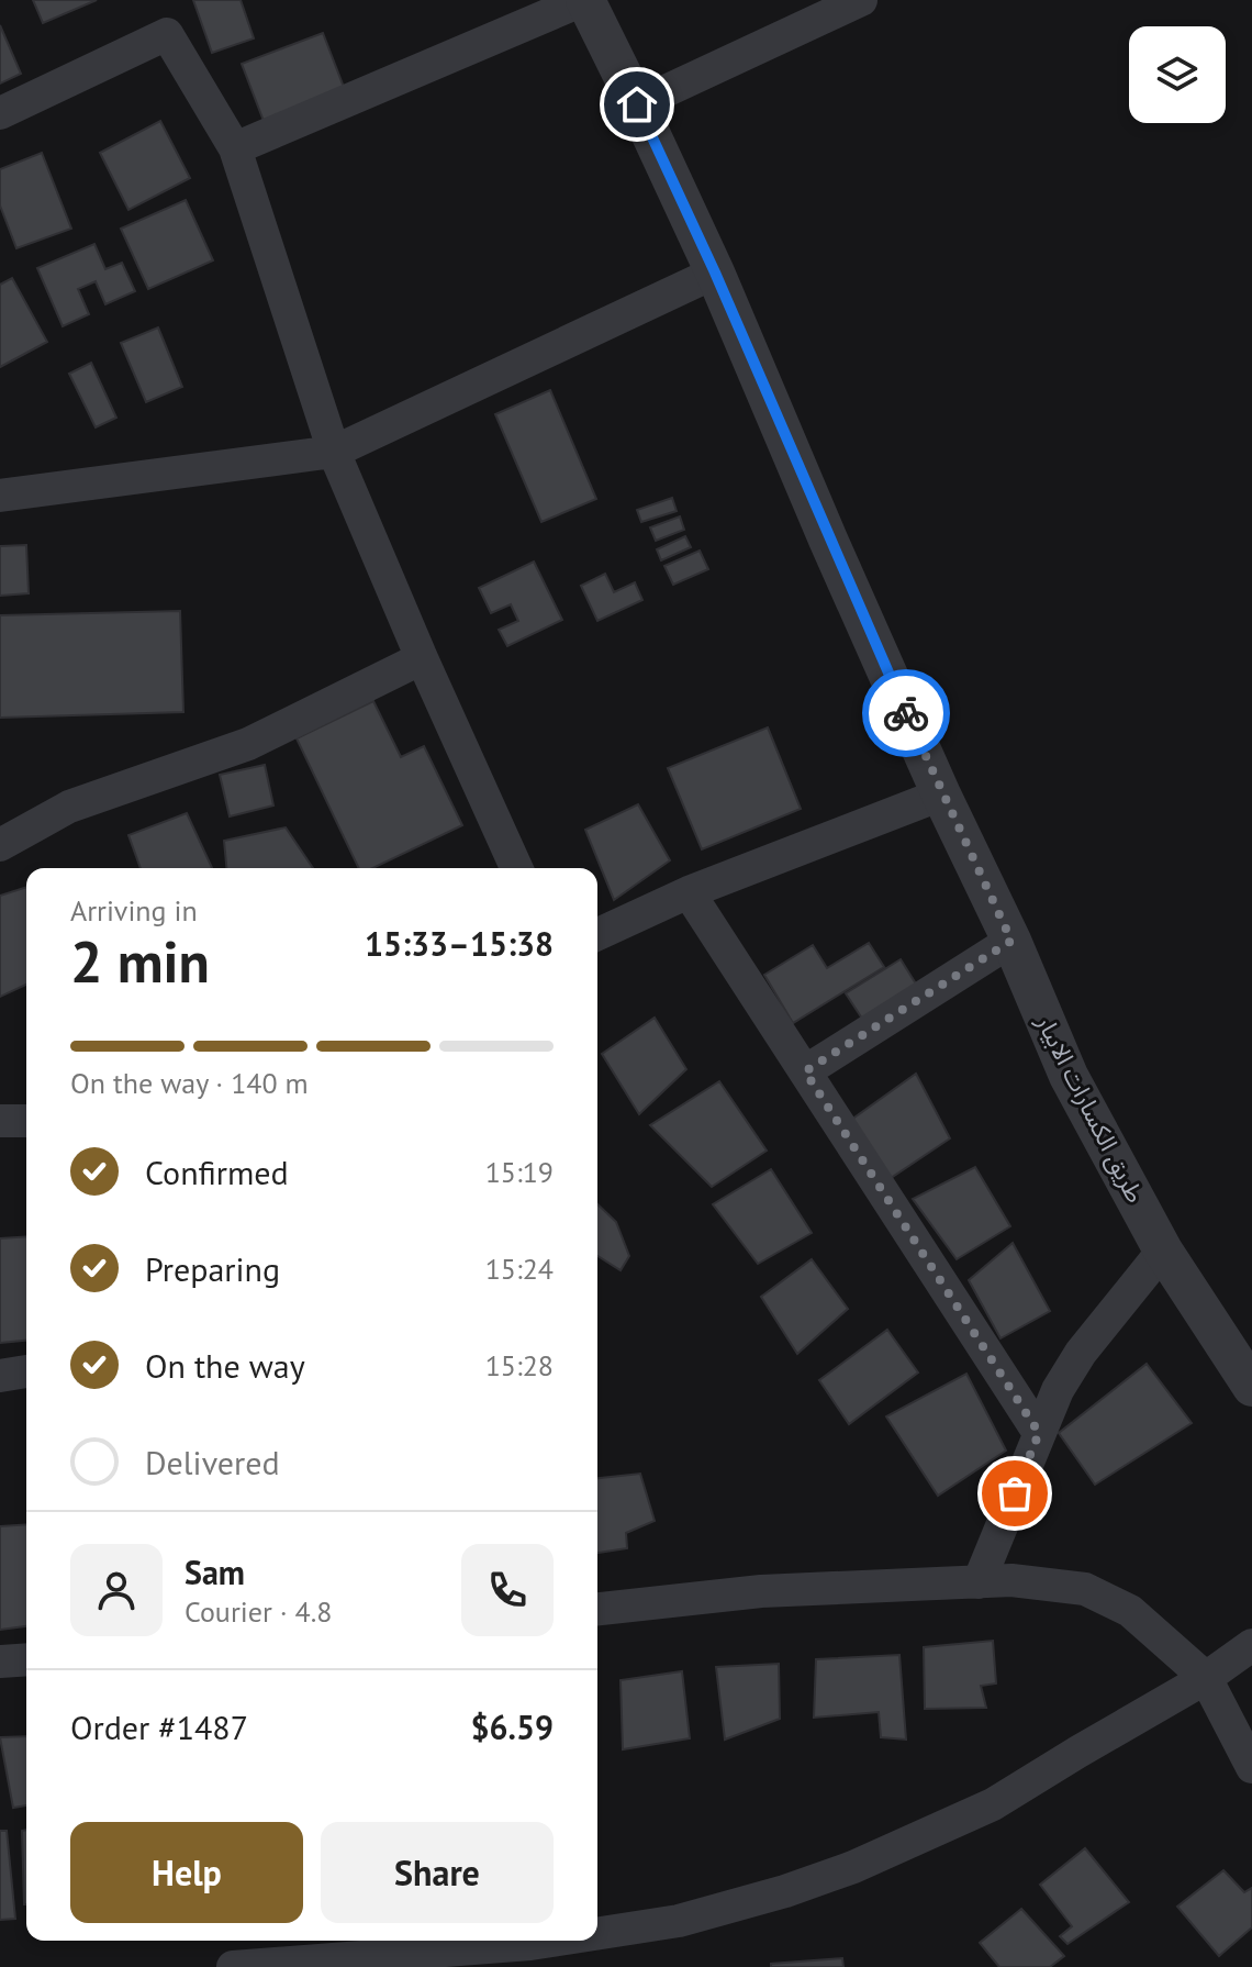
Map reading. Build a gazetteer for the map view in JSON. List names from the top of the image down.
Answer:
{
  "streets": {
    "street": ["طريق الكسارات الابيار"]
  },
  "page": {
    "heading": ["2 min", "Arriving in", "15:33–15:38"],
    "panel": [
      "Sam",
      "Courier · 4.8",
      "Order #1487",
      "$6.59"
    ],
    "bar": "On the way · 140 m",
    "list": [
      ["Confirmed", "15:19"],
      ["Preparing", "15:24"],
      ["On the way", "15:28"],
      "Delivered"
    ],
    "buttons": ["Help", "Share"]
  }
}
